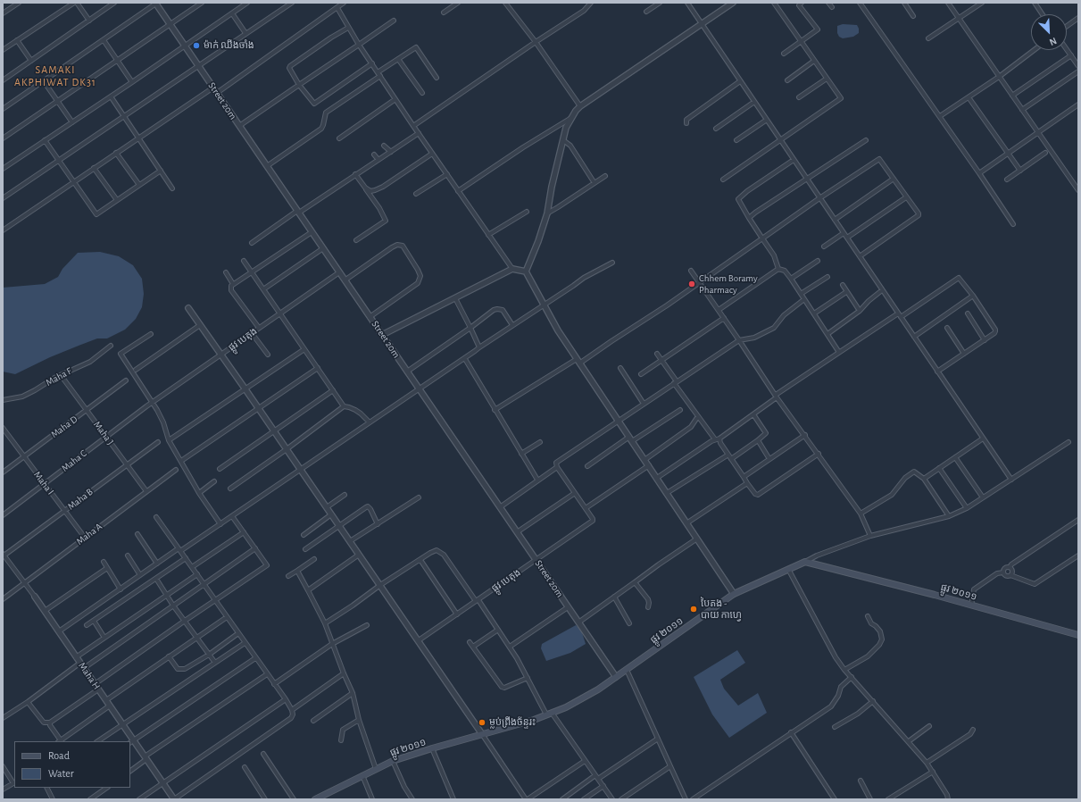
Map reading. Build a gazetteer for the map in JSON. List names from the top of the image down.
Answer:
{
  "streets": {
    "main road": ["ផ្លូវ ២០១១"],
    "street": [
      "Street 20m",
      "ផ្លូវ បេតុង",
      "Maha F",
      "Maha D",
      "Maha J",
      "Maha C",
      "Maha I",
      "Maha B",
      "Maha A",
      "Maha H"
    ]
  },
  "crossings": [
    ["Street 20m", "ផ្លូវ បេតុង"],
    ["Street 20m", "ផ្លូវ ២០១១"],
    ["ផ្លូវ បេតុង", "Maha C"],
    ["Maha F", "Maha J"],
    ["Maha D", "Maha J"],
    ["Maha D", "Maha I"],
    ["Maha J", "Maha C"],
    ["Maha J", "Maha B"],
    ["Maha J", "Maha A"],
    ["Maha C", "Maha I"],
    ["Maha I", "Maha B"],
    ["Maha I", "Maha A"],
    ["Maha B", "Maha H"],
    ["Maha A", "Maha H"]
  ],
  "districts": ["SAMAKI AKPHIWAT DK31"],
  "places": [
    "ម៉ាក់ ឈីងចាំង",
    "Chhem Boramy Pharmacy",
    "បៃតង - បាយ កាហ្វេ",
    "ម្លប់ព្រីងច័ន្ទរះ"
  ],
  "legend": ["Road", "Water"],
  "north": "bottom right"
}
